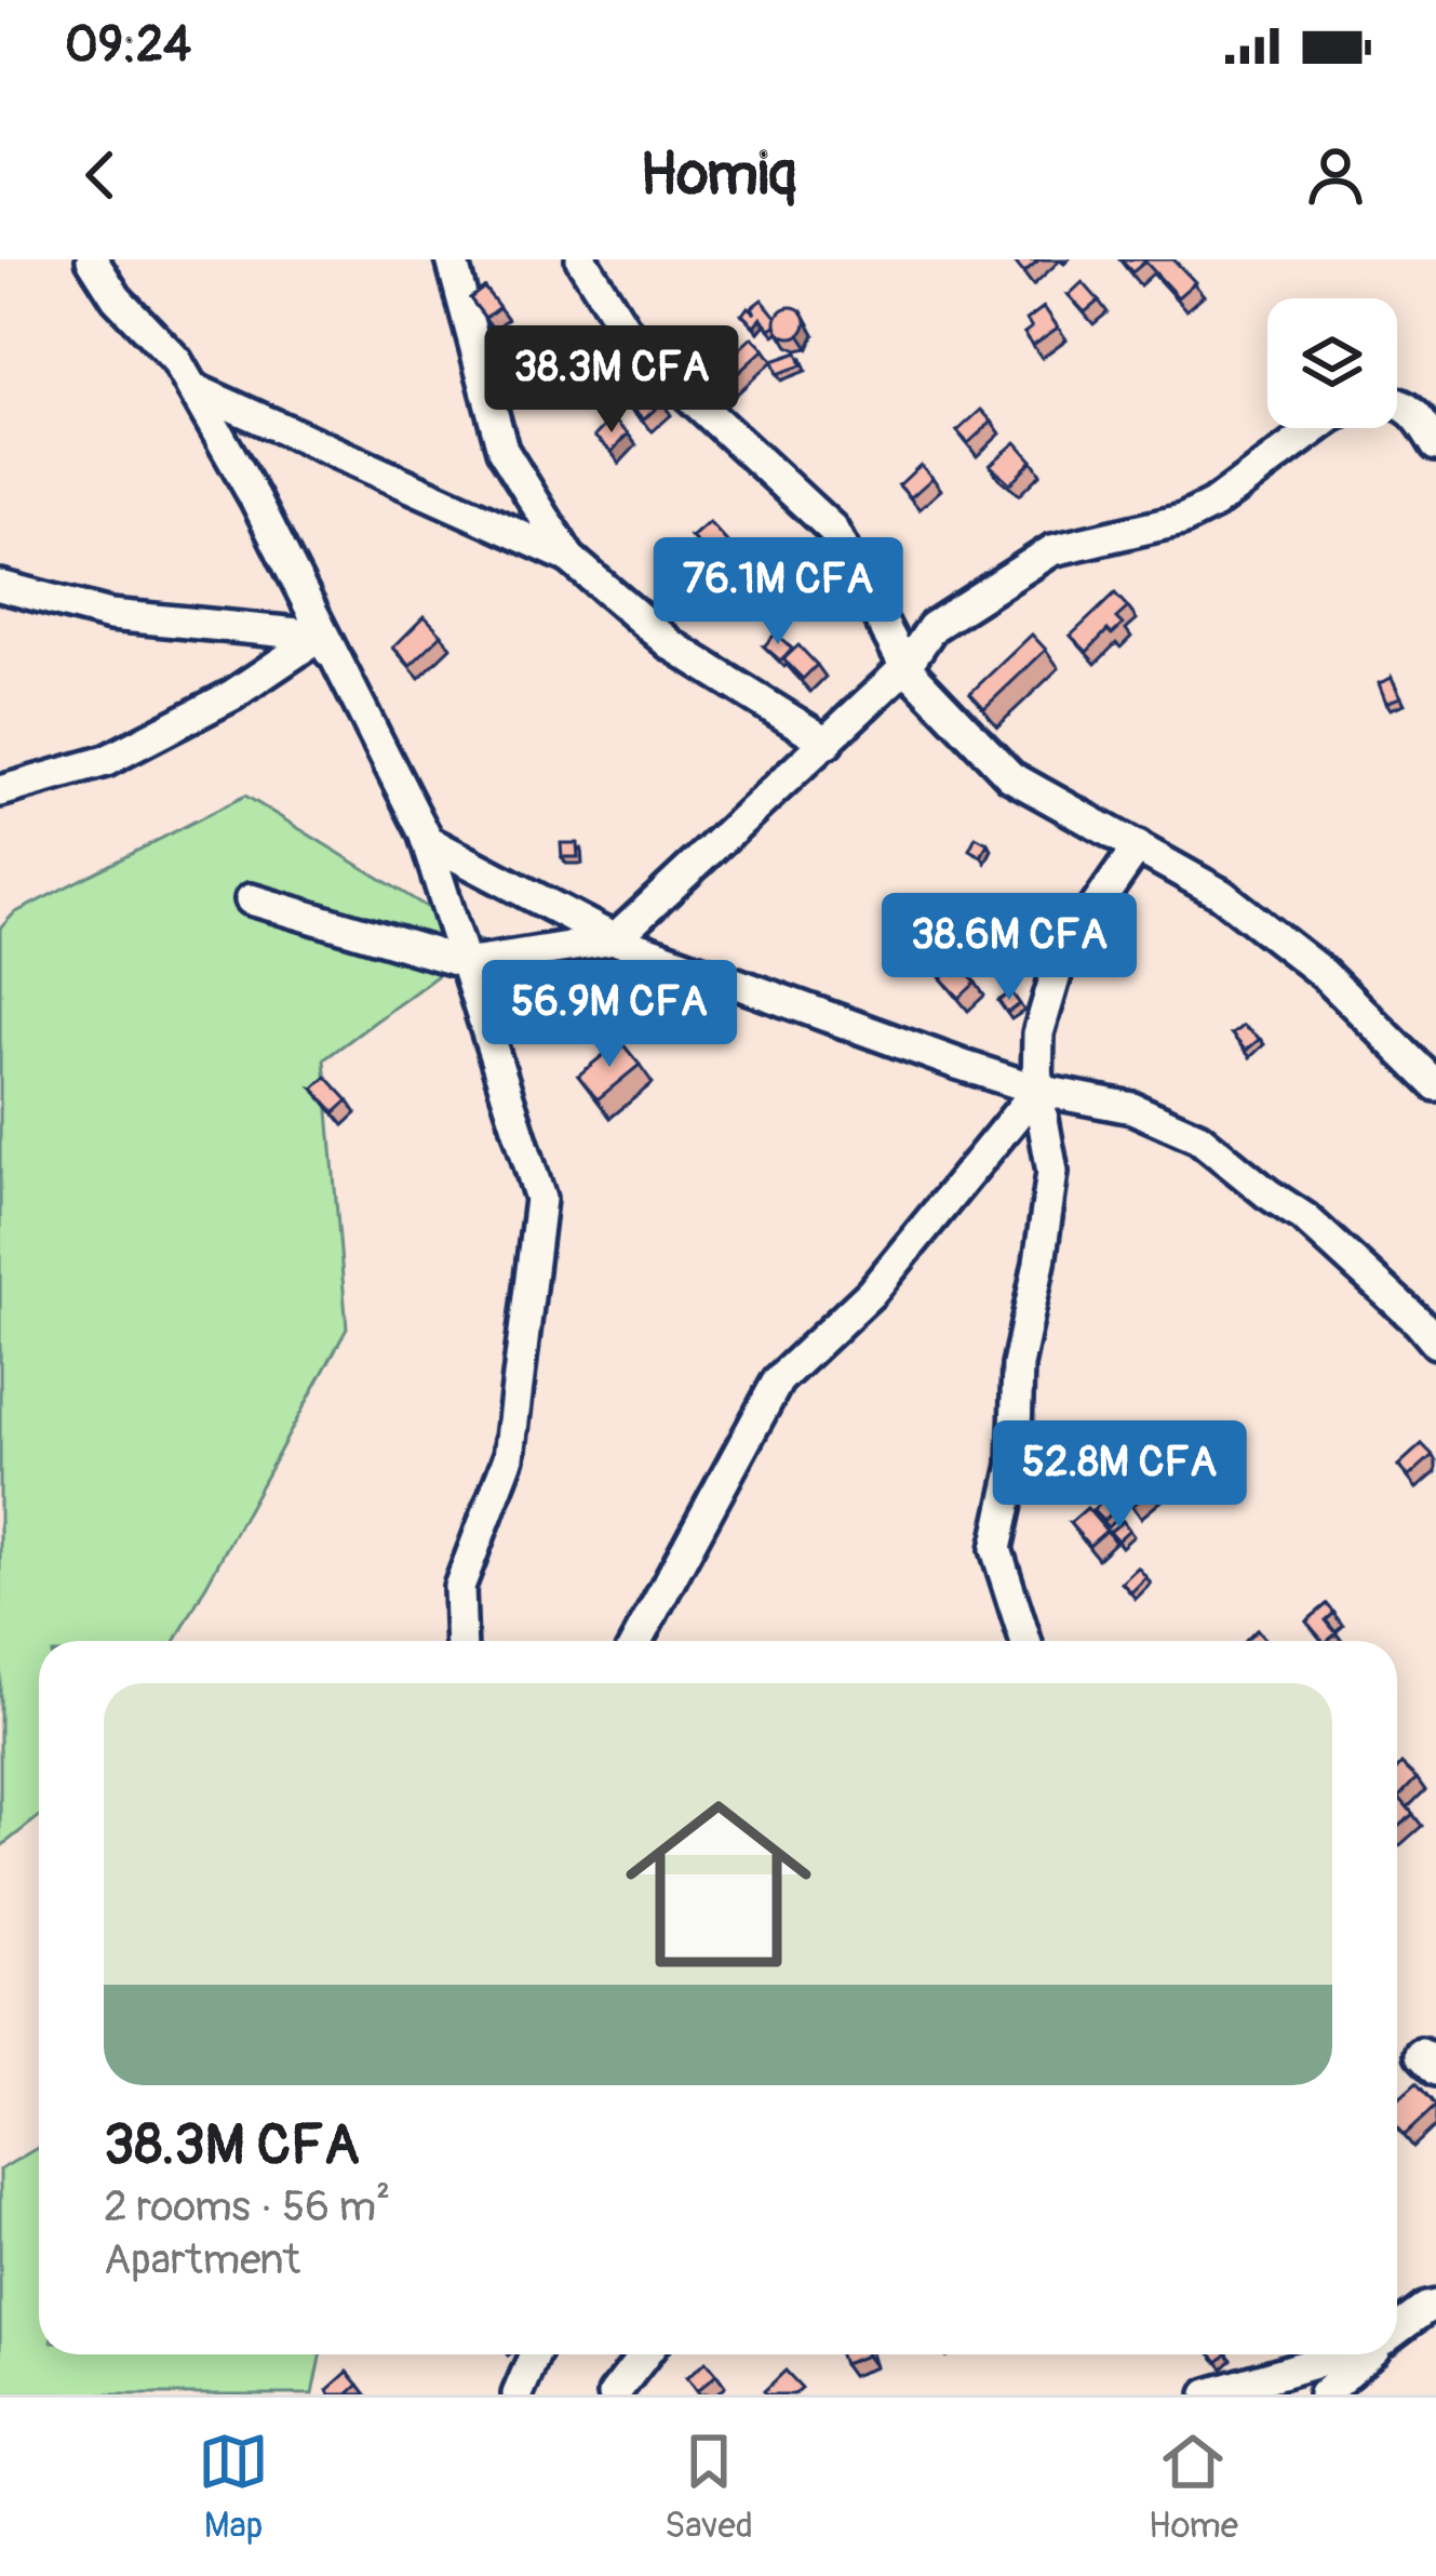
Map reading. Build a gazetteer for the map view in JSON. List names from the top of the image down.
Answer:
{
  "page": {
    "status": "09:24",
    "header": "Homiq",
    "price": [
      "38.3M CFA",
      "76.1M CFA",
      "38.6M CFA",
      "56.9M CFA",
      "52.8M CFA"
    ],
    "list": [
      {
        "name": "38.3M CFA",
        "note": "2 rooms · 56 m² · Apartment"
      }
    ],
    "tabs": ["Map", "Saved", "Home"]
  }
}
